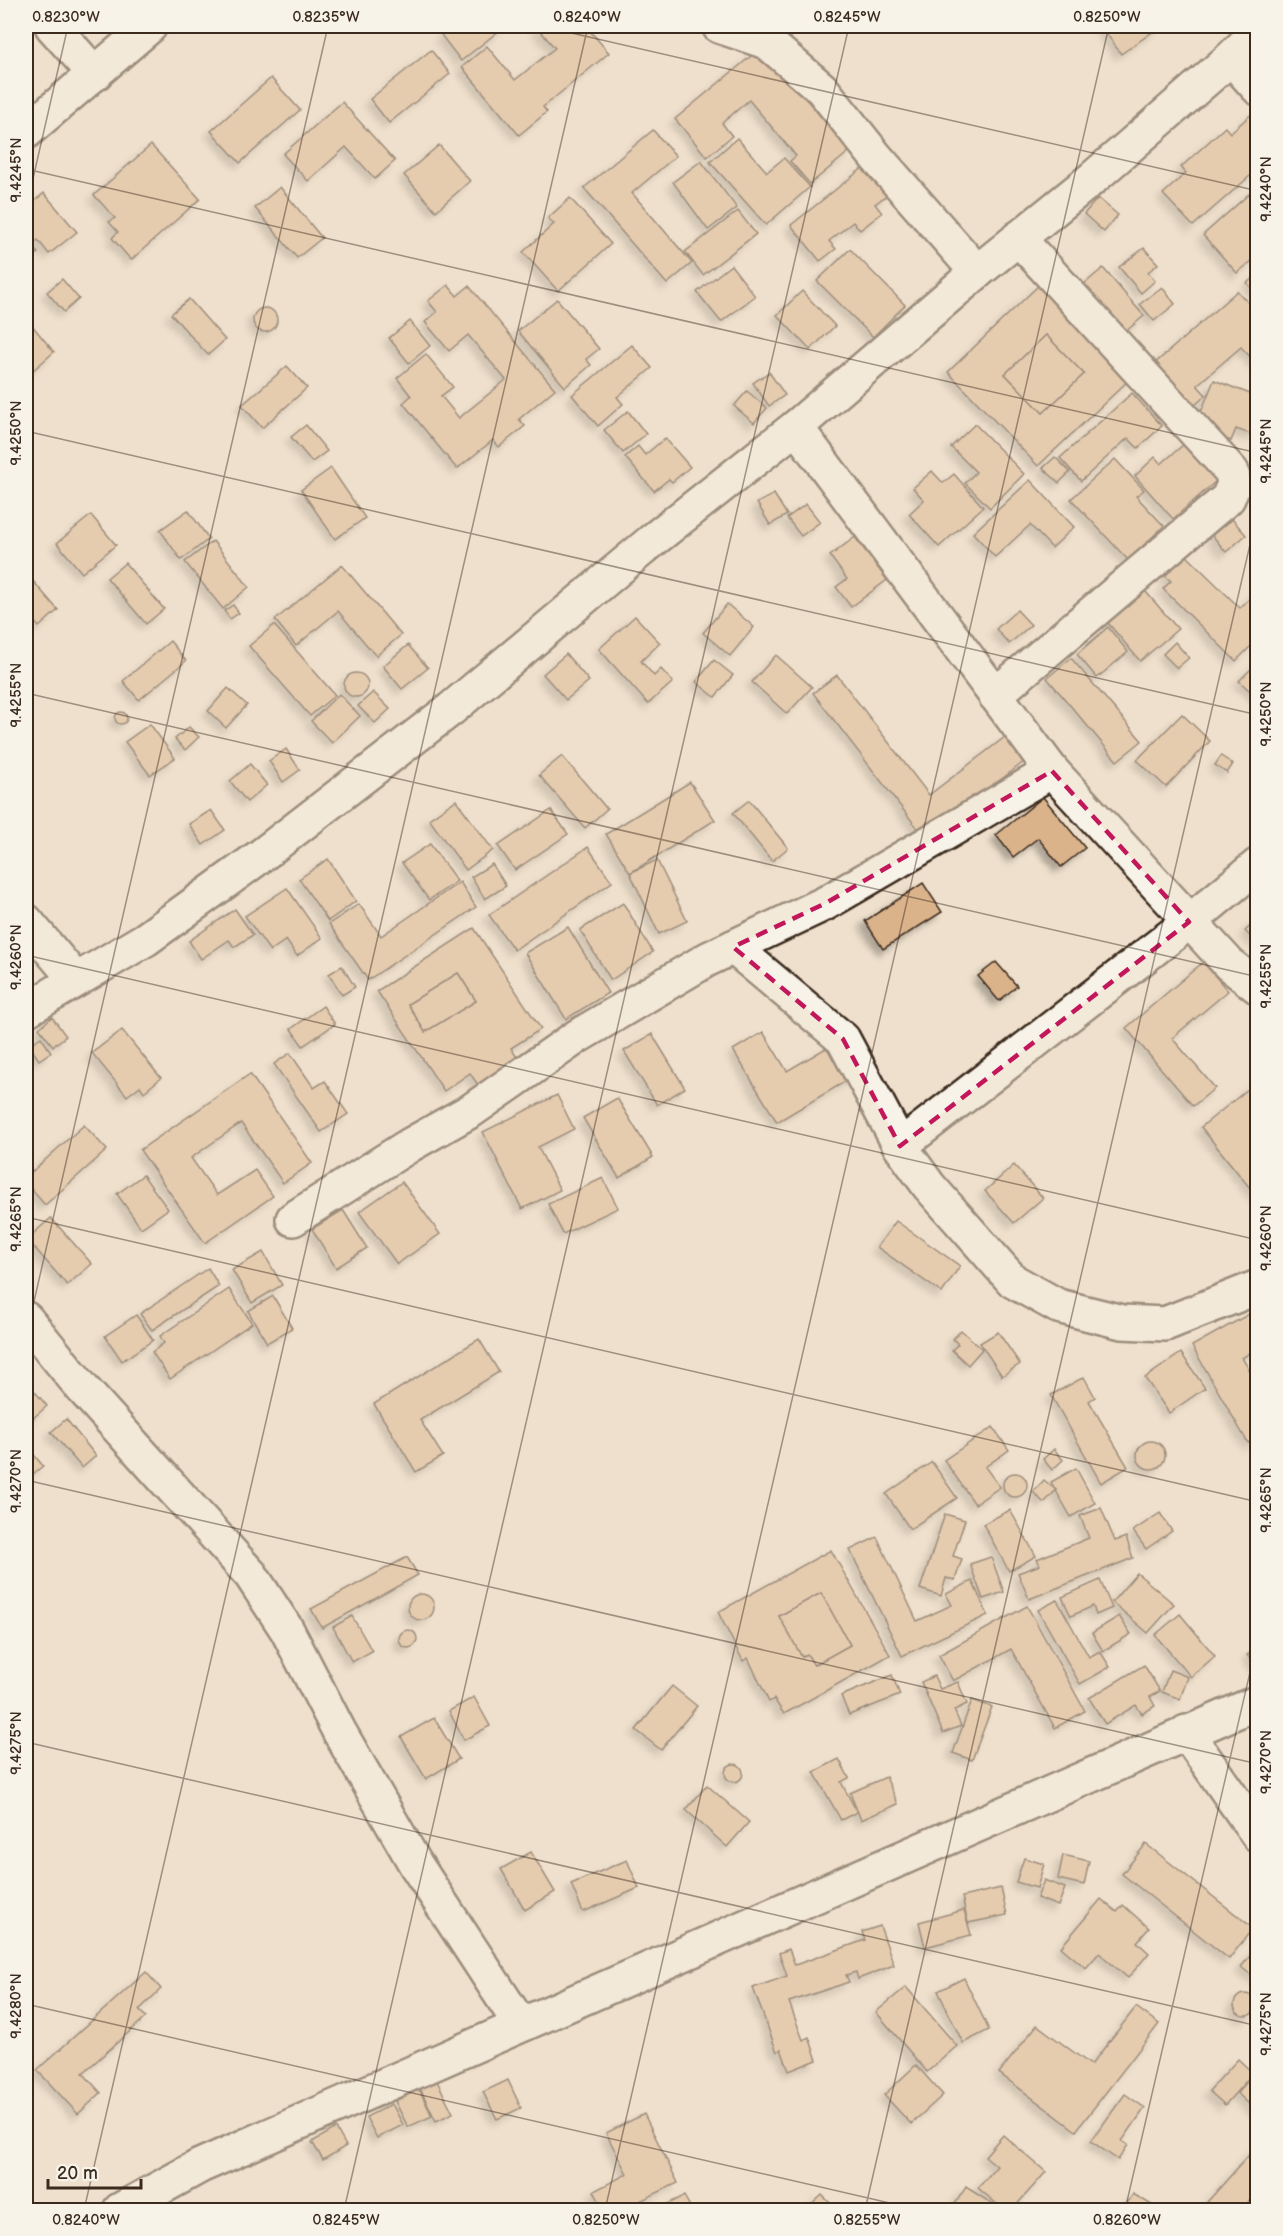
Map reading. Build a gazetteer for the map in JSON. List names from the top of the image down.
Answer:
{
  "scale_bar": "20 m",
  "coordinates": [
    "0.8230°W",
    "0.8235°W",
    "0.8240°W",
    "0.8245°W",
    "0.8250°W",
    "9.4245°N",
    "9.4240°N",
    "9.4250°N",
    "9.4255°N",
    "9.4260°N",
    "9.4265°N",
    "9.4270°N",
    "9.4275°N",
    "9.4280°N",
    "0.8255°W",
    "0.8260°W"
  ]
}
